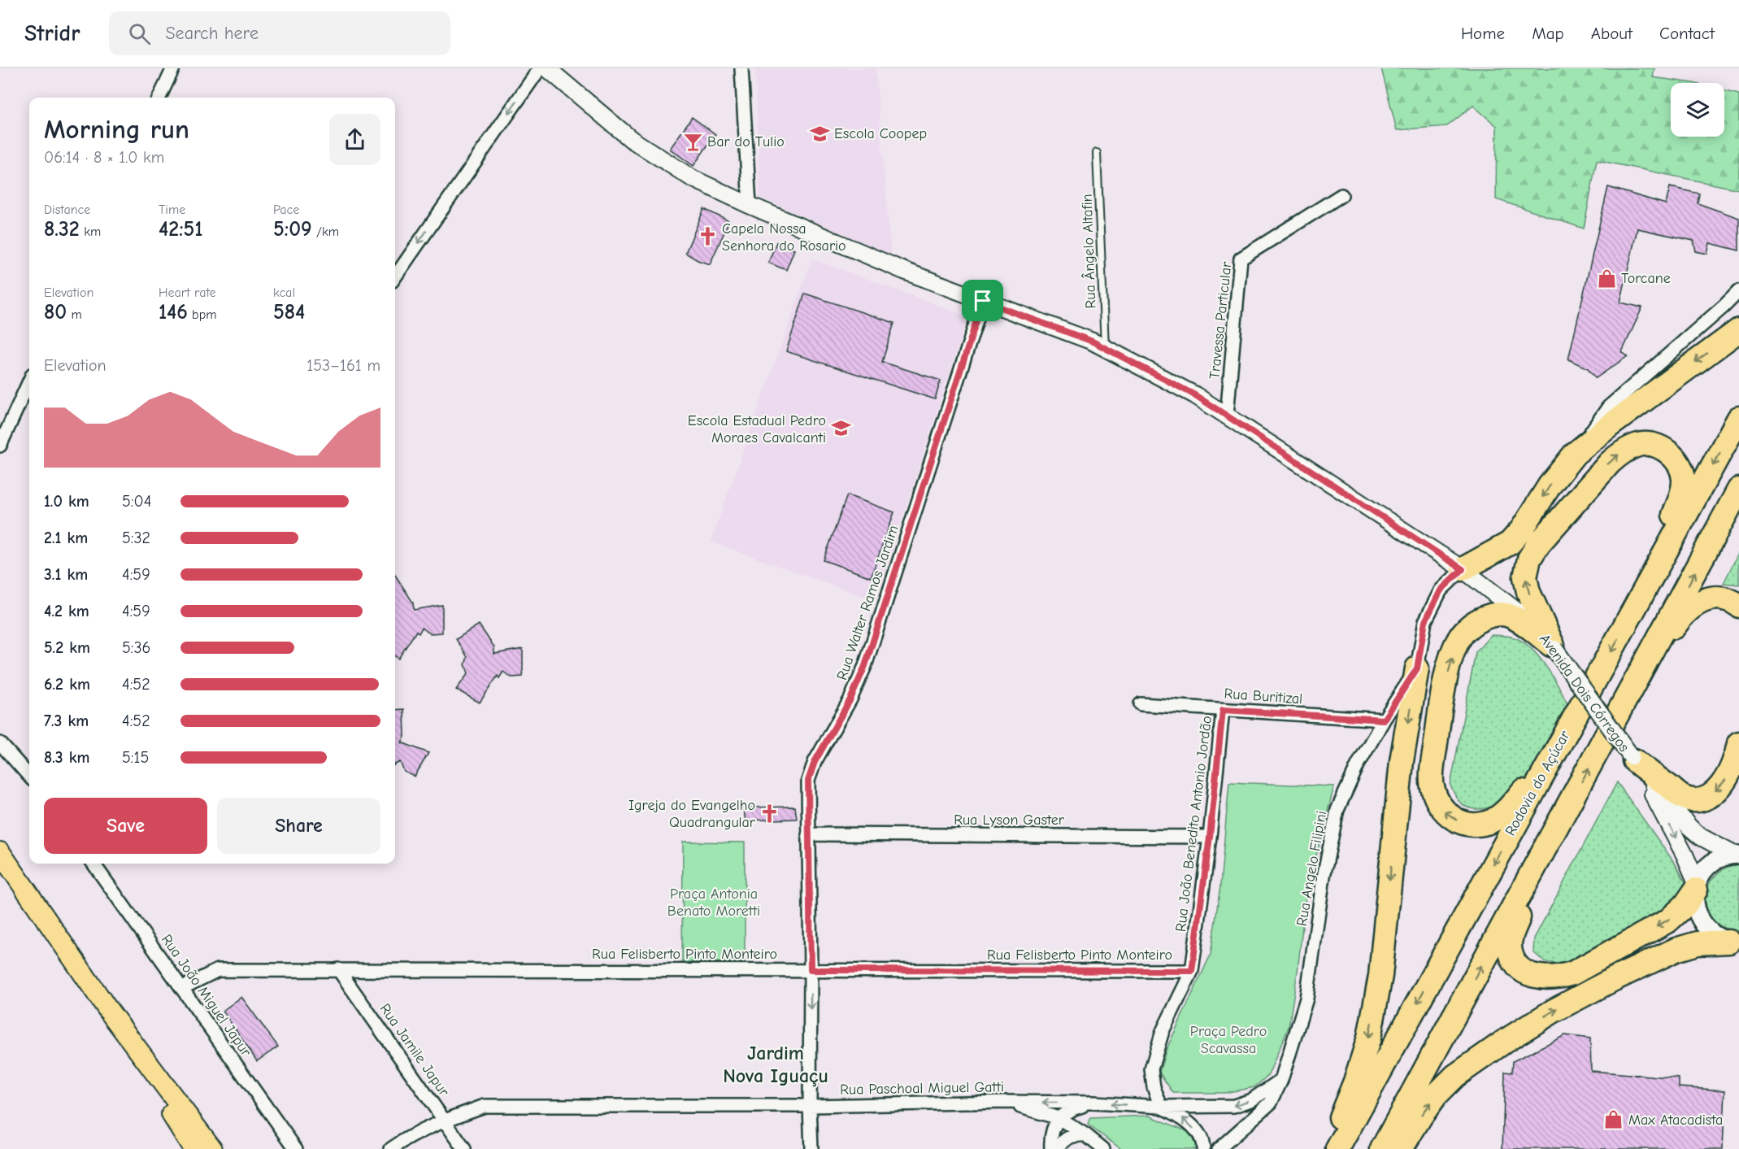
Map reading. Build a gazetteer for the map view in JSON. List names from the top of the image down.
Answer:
{
  "streets": {
    "highway": ["Rodovia do Açúcar"],
    "street": [
      "Travessa Particular",
      "Rua Walter Ramos Jardim",
      "Avenida Dois Córregos",
      "Rua Buritizal",
      "Rua Lyson Gaster",
      "Rua João Benedito Antonio Jordão",
      "Rua Angelo Filipini",
      "Rua Felisberto Pinto Monteiro",
      "Rua João Miguel Japur",
      "Rua Jamile Japur",
      "Rua Paschoal Miguel Gatti"
    ],
    "lane": ["Rua Ângelo Altafin"]
  },
  "crossings": [
    ["Rua Ângelo Altafin", "Avenida Dois Córregos"],
    ["Travessa Particular", "Avenida Dois Córregos"],
    ["Rua Walter Ramos Jardim", "Avenida Dois Córregos"],
    ["Rua Walter Ramos Jardim", "Rua Lyson Gaster"],
    ["Rua Walter Ramos Jardim", "Rua Felisberto Pinto Monteiro"],
    ["Rua Walter Ramos Jardim", "Rua Paschoal Miguel Gatti"],
    ["Avenida Dois Córregos", "Rua Angelo Filipini"],
    ["Rua Buritizal", "Rua João Benedito Antonio Jordão"],
    ["Rua Buritizal", "Rua Angelo Filipini"],
    ["Rua Lyson Gaster", "Rua João Benedito Antonio Jordão"],
    ["Rua João Benedito Antonio Jordão", "Rua Felisberto Pinto Monteiro"],
    ["Rua João Benedito Antonio Jordão", "Rua Paschoal Miguel Gatti"],
    ["Rua Angelo Filipini", "Rua Paschoal Miguel Gatti"],
    ["Rua Felisberto Pinto Monteiro", "Rua João Miguel Japur"],
    ["Rua Felisberto Pinto Monteiro", "Rua Jamile Japur"],
    ["Rua Jamile Japur", "Rua Paschoal Miguel Gatti"]
  ],
  "districts": ["Jardim Nova Iguaçu"],
  "parks": ["Praça Antonia Benato Moretti", "Praça Pedro Scavassa"],
  "places": {
    "school or university": ["Escola Coopep", "Escola Estadual Pedro Moraes Cavalcanti"],
    "bar": ["Bar do Tulio"],
    "church": ["Capela Nossa Senhora do Rosario", "Igreja do Evangelho Quadrangular"],
    "shop": ["Torcane", "Max Atacadista"]
  },
  "page": {
    "header": "Stridr",
    "search": "Search here",
    "nav": [
      "Home",
      "Map",
      "About",
      "Contact"
    ],
    "heading": ["Morning run", "06:14 · 8 × 1.0 km"],
    "stats": [
      ["Distance", "8.32 km"],
      ["Time", "42:51"],
      ["Pace", "5:09 /km"],
      ["Elevation", "80 m"],
      ["Heart rate", "146 bpm"],
      ["kcal", "584"]
    ],
    "chart": ["Elevation", "153–161 m"],
    "list": [
      {
        "name": "1.0 km",
        "note": "5:04"
      },
      {
        "name": "2.1 km",
        "note": "5:32"
      },
      {
        "name": "3.1 km",
        "note": "4:59"
      },
      {
        "name": "4.2 km",
        "note": "4:59"
      },
      {
        "name": "5.2 km",
        "note": "5:36"
      },
      {
        "name": "6.2 km",
        "note": "4:52"
      },
      {
        "name": "7.3 km",
        "note": "4:52"
      },
      {
        "name": "8.3 km",
        "note": "5:15"
      }
    ],
    "buttons": ["Save", "Share"]
  }
}
